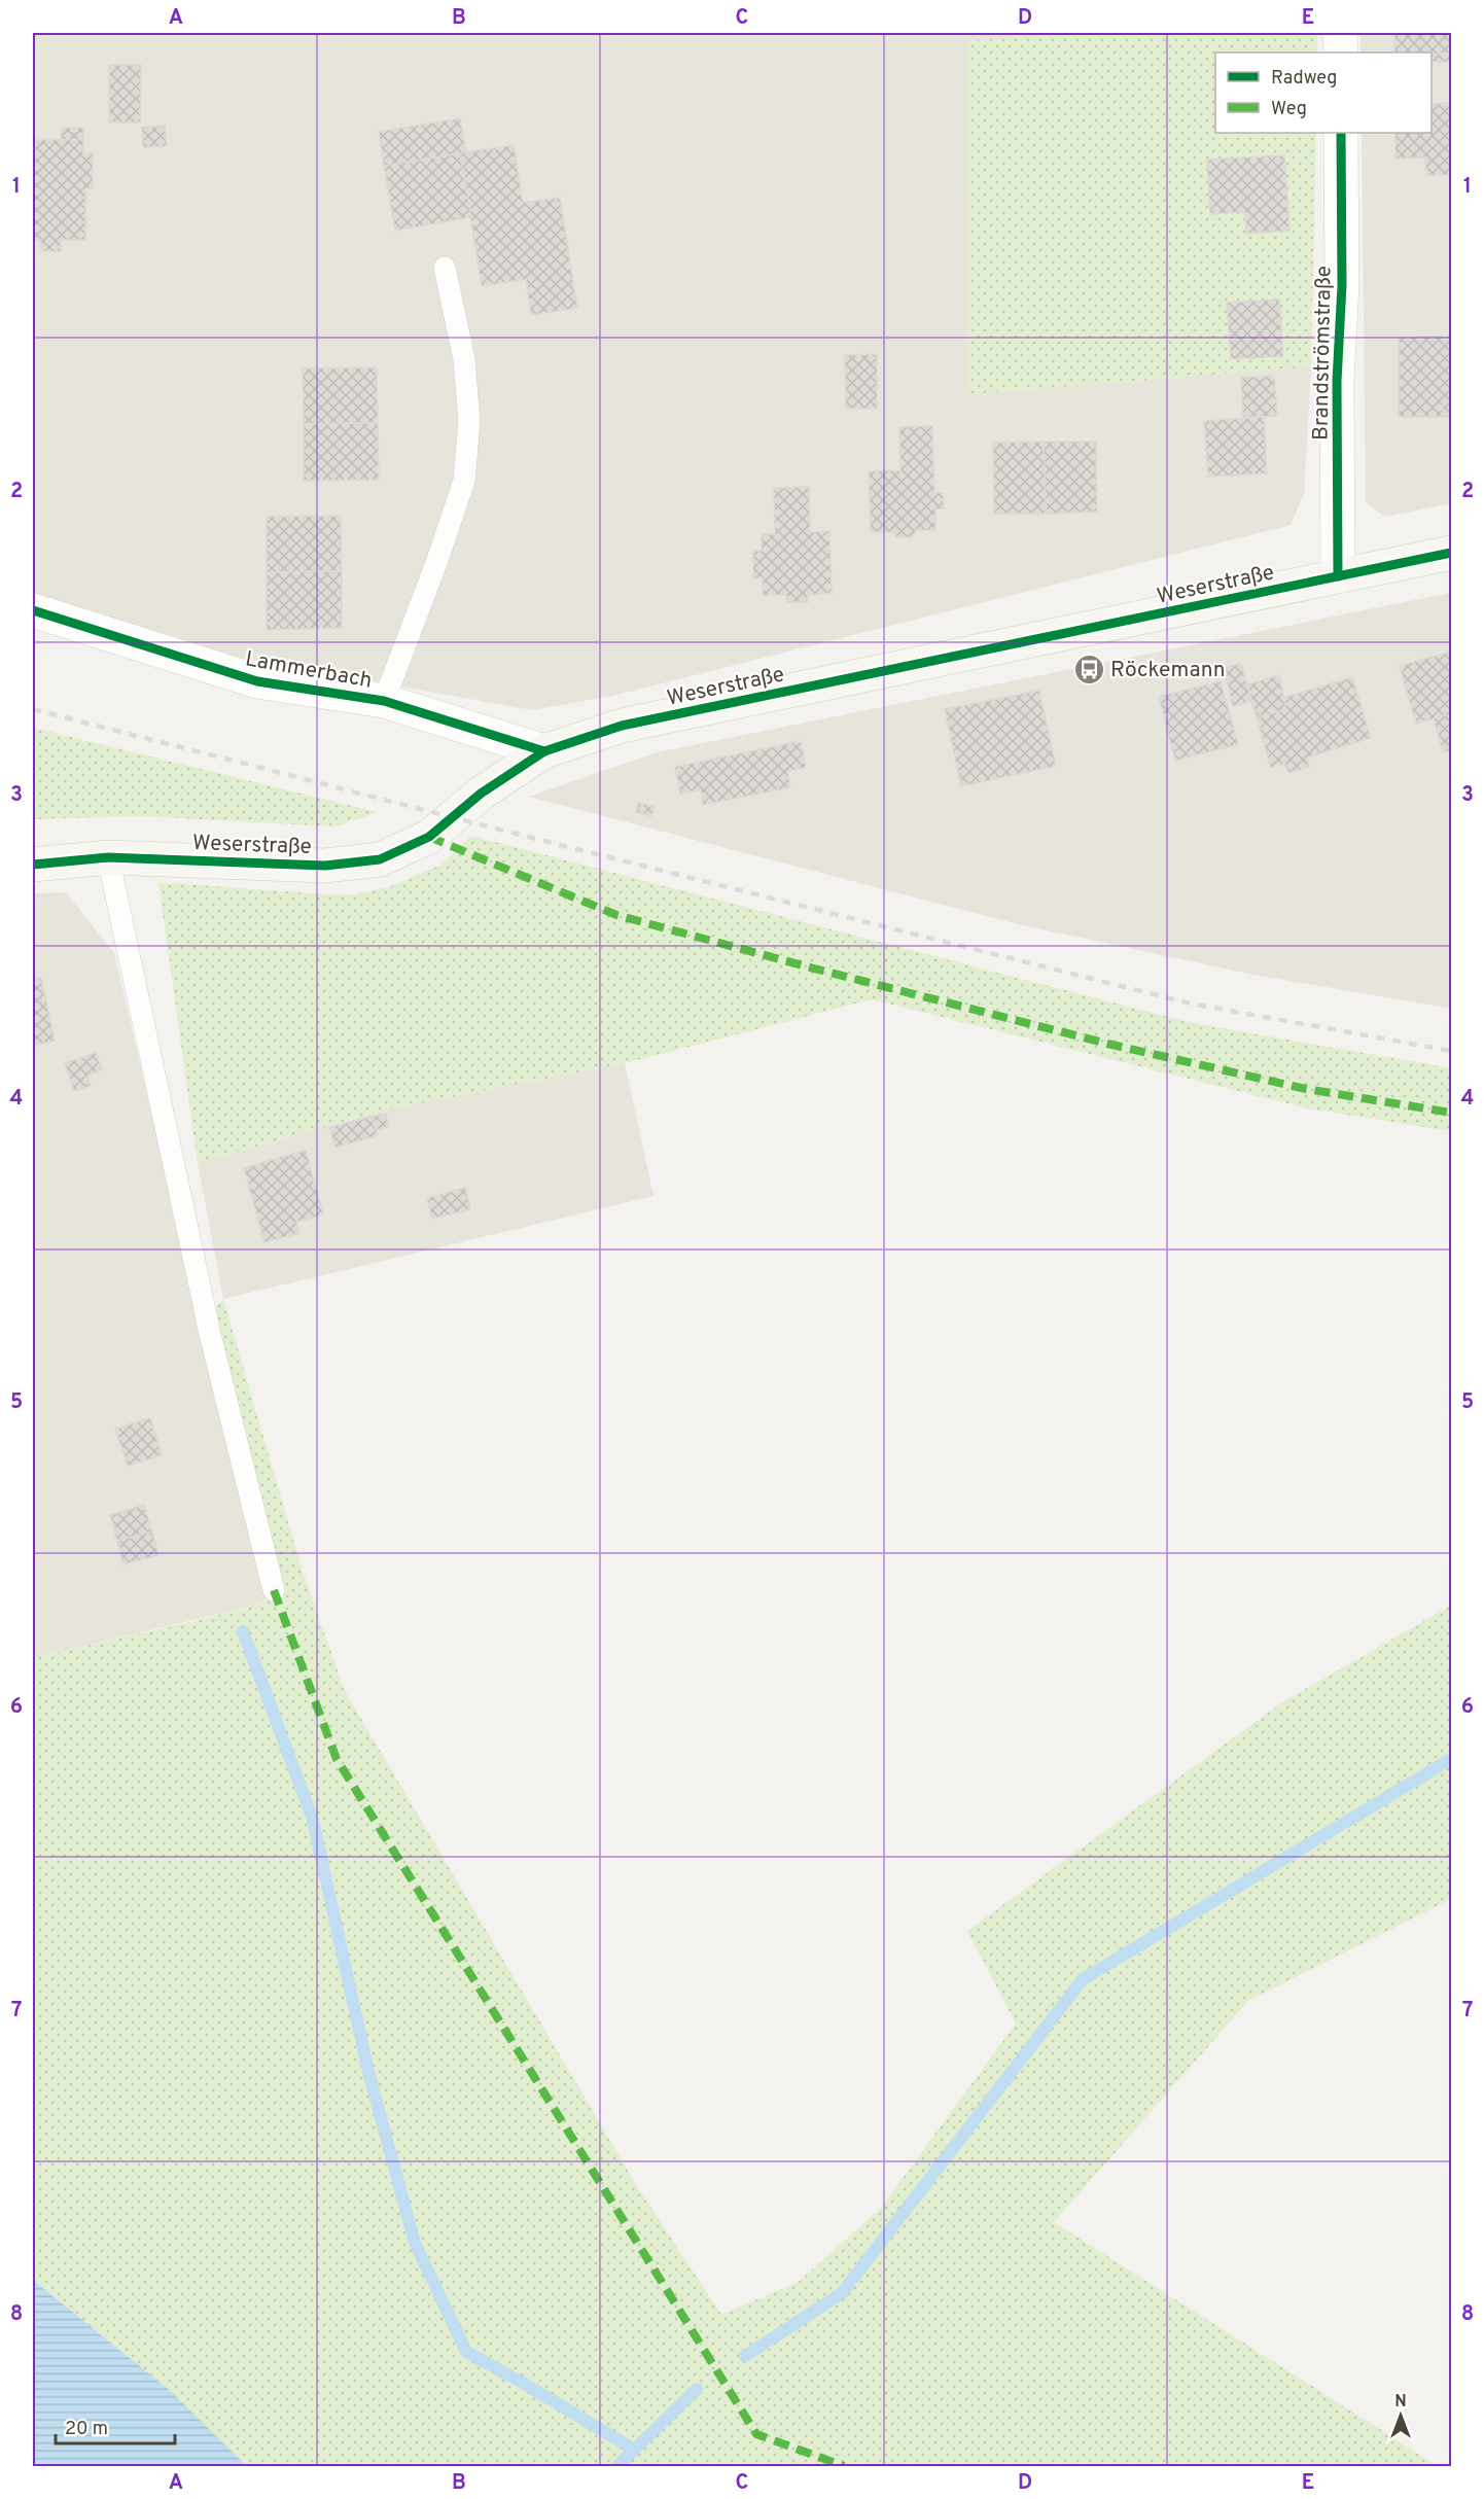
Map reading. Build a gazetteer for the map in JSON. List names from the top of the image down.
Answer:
{
  "streets": {
    "main road": ["Weserstraße"],
    "street": ["Brandströmstraße", "Lammerbach"]
  },
  "crossings": [
    ["Brandströmstraße", "Weserstraße"],
    ["Weserstraße", "Lammerbach"]
  ],
  "places": {
    "bus stop": ["Röckemann"]
  },
  "legend": ["Radweg", "Weg"],
  "scale_bar": "20 m",
  "north": "top",
  "grid": {
    "columns": [
      "A",
      "B",
      "C",
      "D",
      "E"
    ],
    "rows": [
      "1",
      "2",
      "3",
      "4",
      "5",
      "6",
      "7",
      "8"
    ]
  }
}
